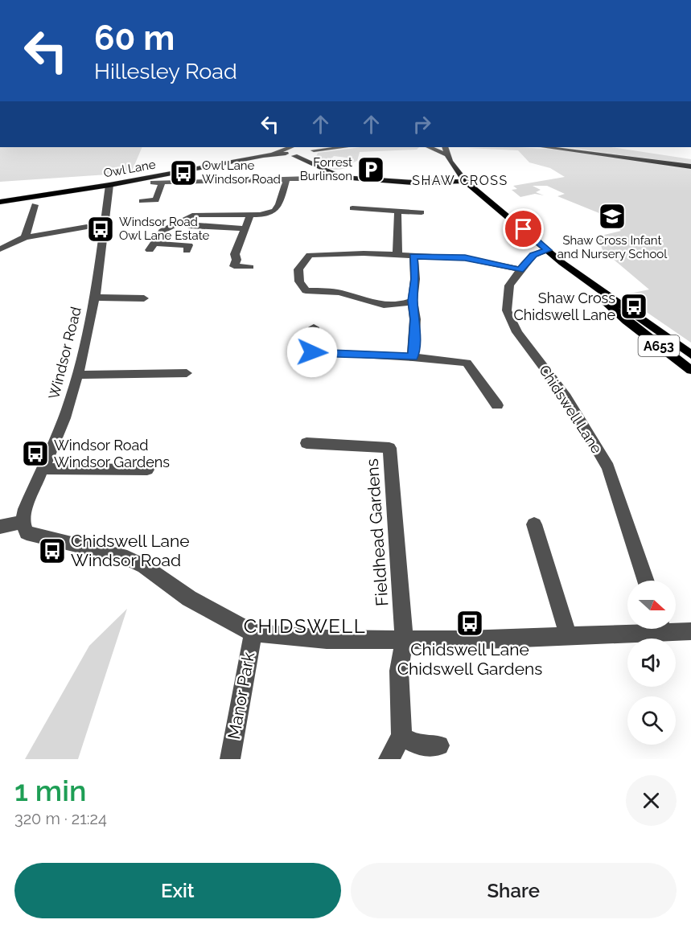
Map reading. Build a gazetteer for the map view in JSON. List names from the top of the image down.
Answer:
{
  "streets": {
    "main road": ["Owl Lane", "A653"],
    "street": [
      "Windsor Road",
      "Chidswell Lane",
      "Fieldhead Gardens",
      "Manor Park"
    ]
  },
  "crossings": [
    ["Owl Lane", "Windsor Road"],
    ["A653", "Chidswell Lane"]
  ],
  "districts": ["SHAW CROSS", "CHIDSWELL"],
  "places": {
    "parking": ["Forrest Burlinson"],
    "bus stop": [
      "Owl Lane Windsor Road",
      "Windsor Road Owl Lane Estate",
      "Shaw Cross Chidswell Lane",
      "Windsor Road Windsor Gardens",
      "Chidswell Lane Windsor Road",
      "Chidswell Lane Chidswell Gardens"
    ],
    "school or university": ["Shaw Cross Infant and Nursery School"]
  },
  "north": "right",
  "page": {
    "turn": ["60 m", "Hillesley Road"],
    "heading": ["1 min", "320 m · 21:24"],
    "buttons": ["Exit", "Share"]
  }
}
